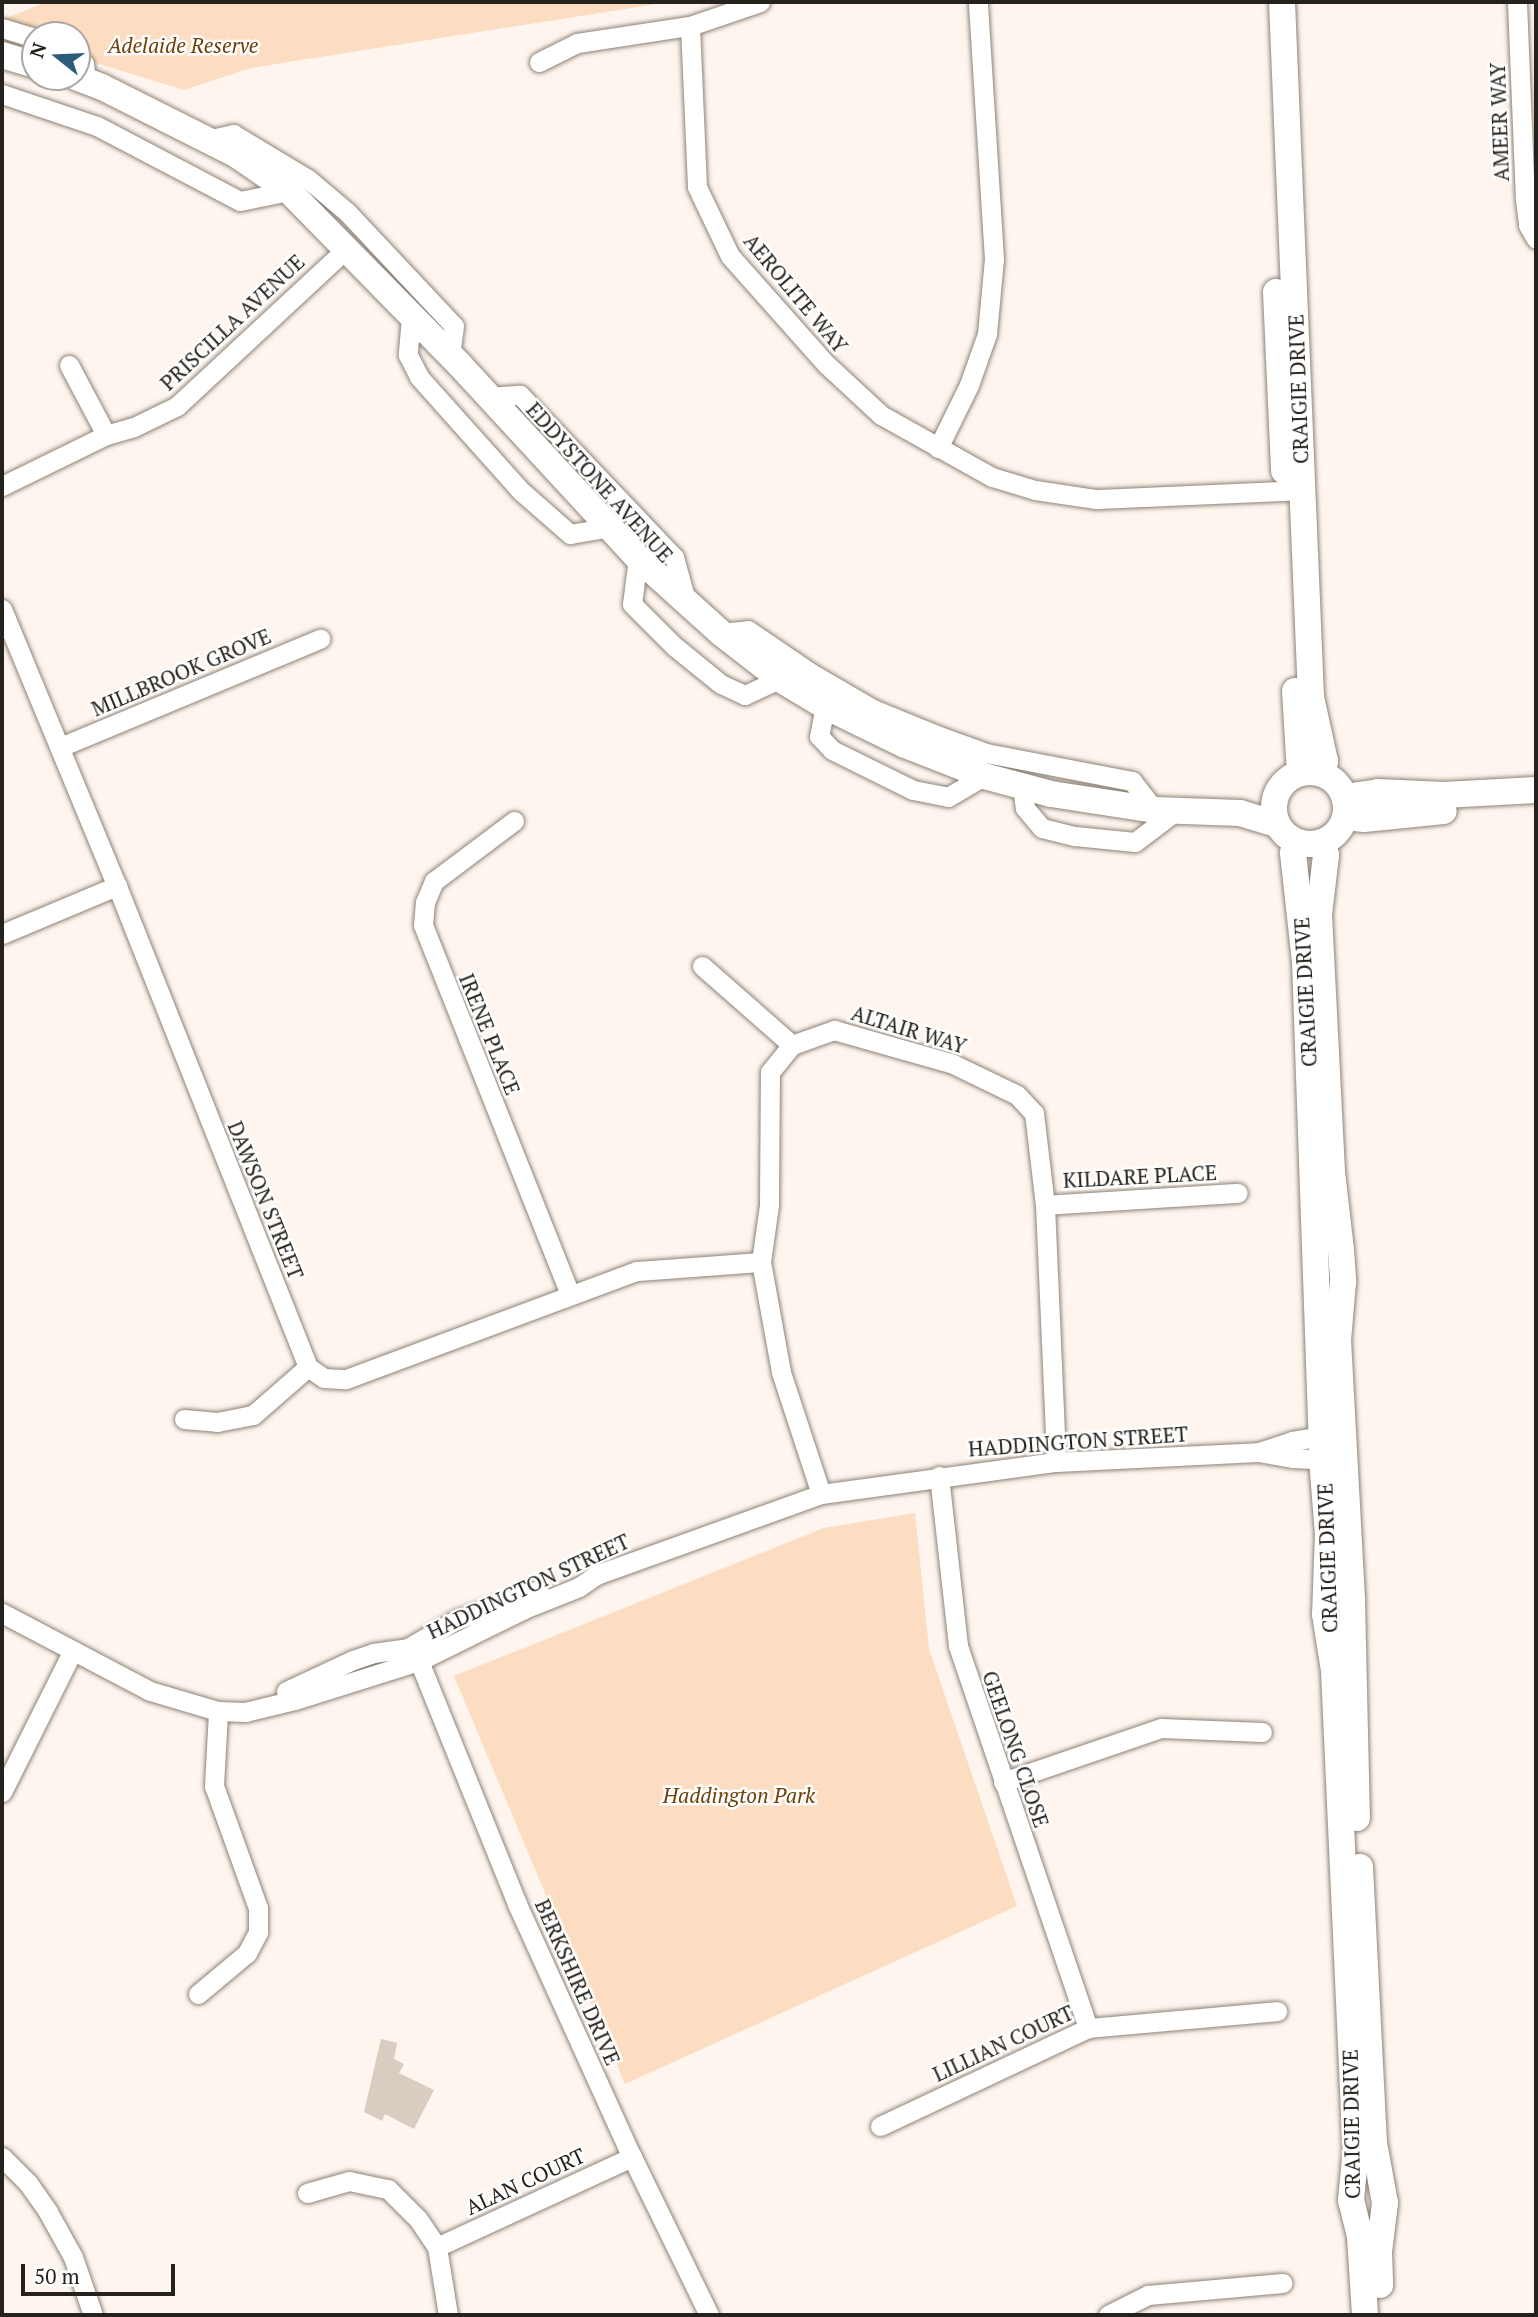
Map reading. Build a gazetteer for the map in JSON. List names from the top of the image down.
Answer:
{
  "streets": {
    "main road": ["CRAIGIE DRIVE", "EDDYSTONE AVENUE"],
    "street": [
      "AMEER WAY",
      "AEROLITE WAY",
      "PRISCILLA AVENUE",
      "MILLBROOK GROVE",
      "ALTAIR WAY",
      "IRENE PLACE",
      "KILDARE PLACE",
      "DAWSON STREET",
      "HADDINGTON STREET",
      "GEELONG CLOSE",
      "BERKSHIRE DRIVE",
      "LILLIAN COURT",
      "ALAN COURT"
    ]
  },
  "crossings": [
    ["AEROLITE WAY", "CRAIGIE DRIVE"],
    ["PRISCILLA AVENUE", "EDDYSTONE AVENUE"],
    ["CRAIGIE DRIVE", "EDDYSTONE AVENUE"],
    ["CRAIGIE DRIVE", "HADDINGTON STREET"],
    ["MILLBROOK GROVE", "DAWSON STREET"],
    ["ALTAIR WAY", "KILDARE PLACE"],
    ["ALTAIR WAY", "HADDINGTON STREET"],
    ["HADDINGTON STREET", "GEELONG CLOSE"],
    ["HADDINGTON STREET", "BERKSHIRE DRIVE"],
    ["GEELONG CLOSE", "LILLIAN COURT"],
    ["BERKSHIRE DRIVE", "ALAN COURT"]
  ],
  "parks": ["Adelaide Reserve", "Haddington Park"],
  "scale_bar": "50 m",
  "north": "left"
}
